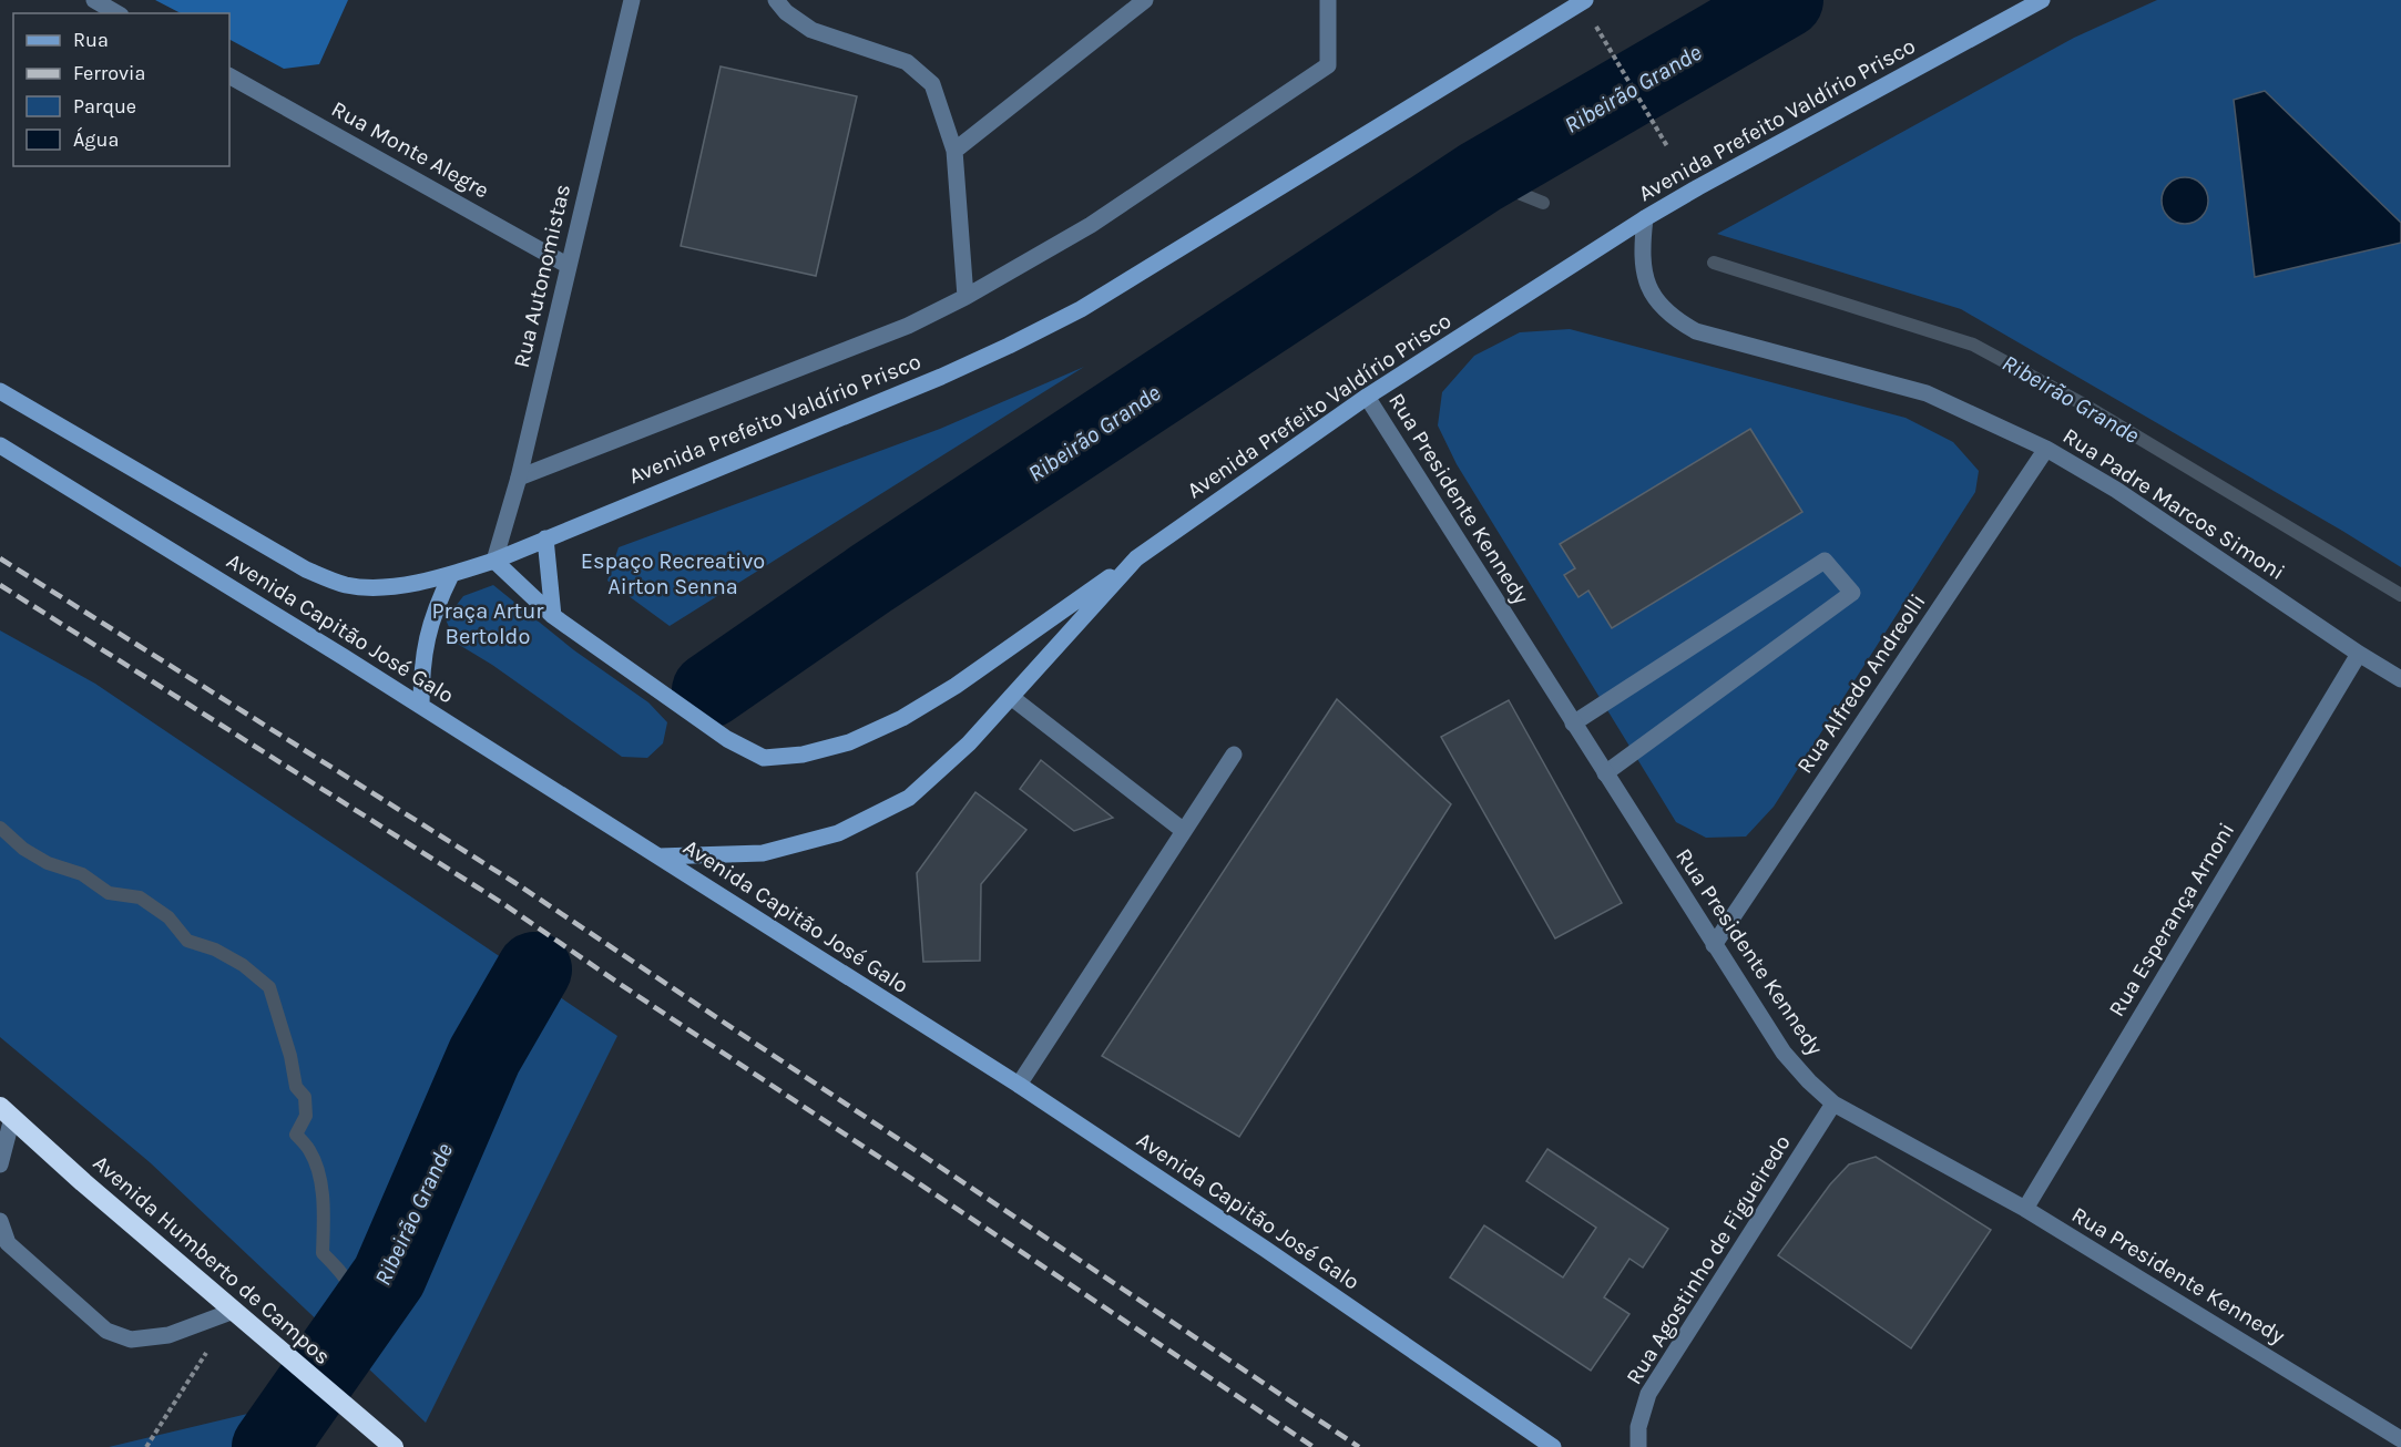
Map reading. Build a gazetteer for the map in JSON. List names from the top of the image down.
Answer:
{
  "streets": {
    "highway": ["Avenida Humberto de Campos"],
    "main road": ["Avenida Prefeito Valdírio Prisco", "Avenida Capitão José Galo"],
    "street": [
      "Rua Monte Alegre",
      "Rua Autonomistas",
      "Rua Presidente Kennedy",
      "Rua Padre Marcos Simoni",
      "Rua Alfredo Andreolli",
      "Rua Esperança Arnoni",
      "Rua Agostinho de Figueiredo"
    ]
  },
  "crossings": [
    ["Avenida Prefeito Valdírio Prisco", "Rua Autonomistas"],
    ["Avenida Prefeito Valdírio Prisco", "Rua Presidente Kennedy"],
    ["Avenida Prefeito Valdírio Prisco", "Rua Padre Marcos Simoni"],
    ["Avenida Prefeito Valdírio Prisco", "Avenida Capitão José Galo"],
    ["Rua Monte Alegre", "Rua Autonomistas"],
    ["Rua Presidente Kennedy", "Rua Alfredo Andreolli"],
    ["Rua Presidente Kennedy", "Rua Esperança Arnoni"],
    ["Rua Presidente Kennedy", "Rua Agostinho de Figueiredo"],
    ["Rua Padre Marcos Simoni", "Rua Alfredo Andreolli"],
    ["Rua Padre Marcos Simoni", "Rua Esperança Arnoni"]
  ],
  "water": ["Ribeirão Grande"],
  "parks": ["Espaço Recreativo Airton Senna", "Praça Artur Bertoldo"],
  "legend": [
    "Rua",
    "Ferrovia",
    "Parque",
    "Água"
  ]
}
